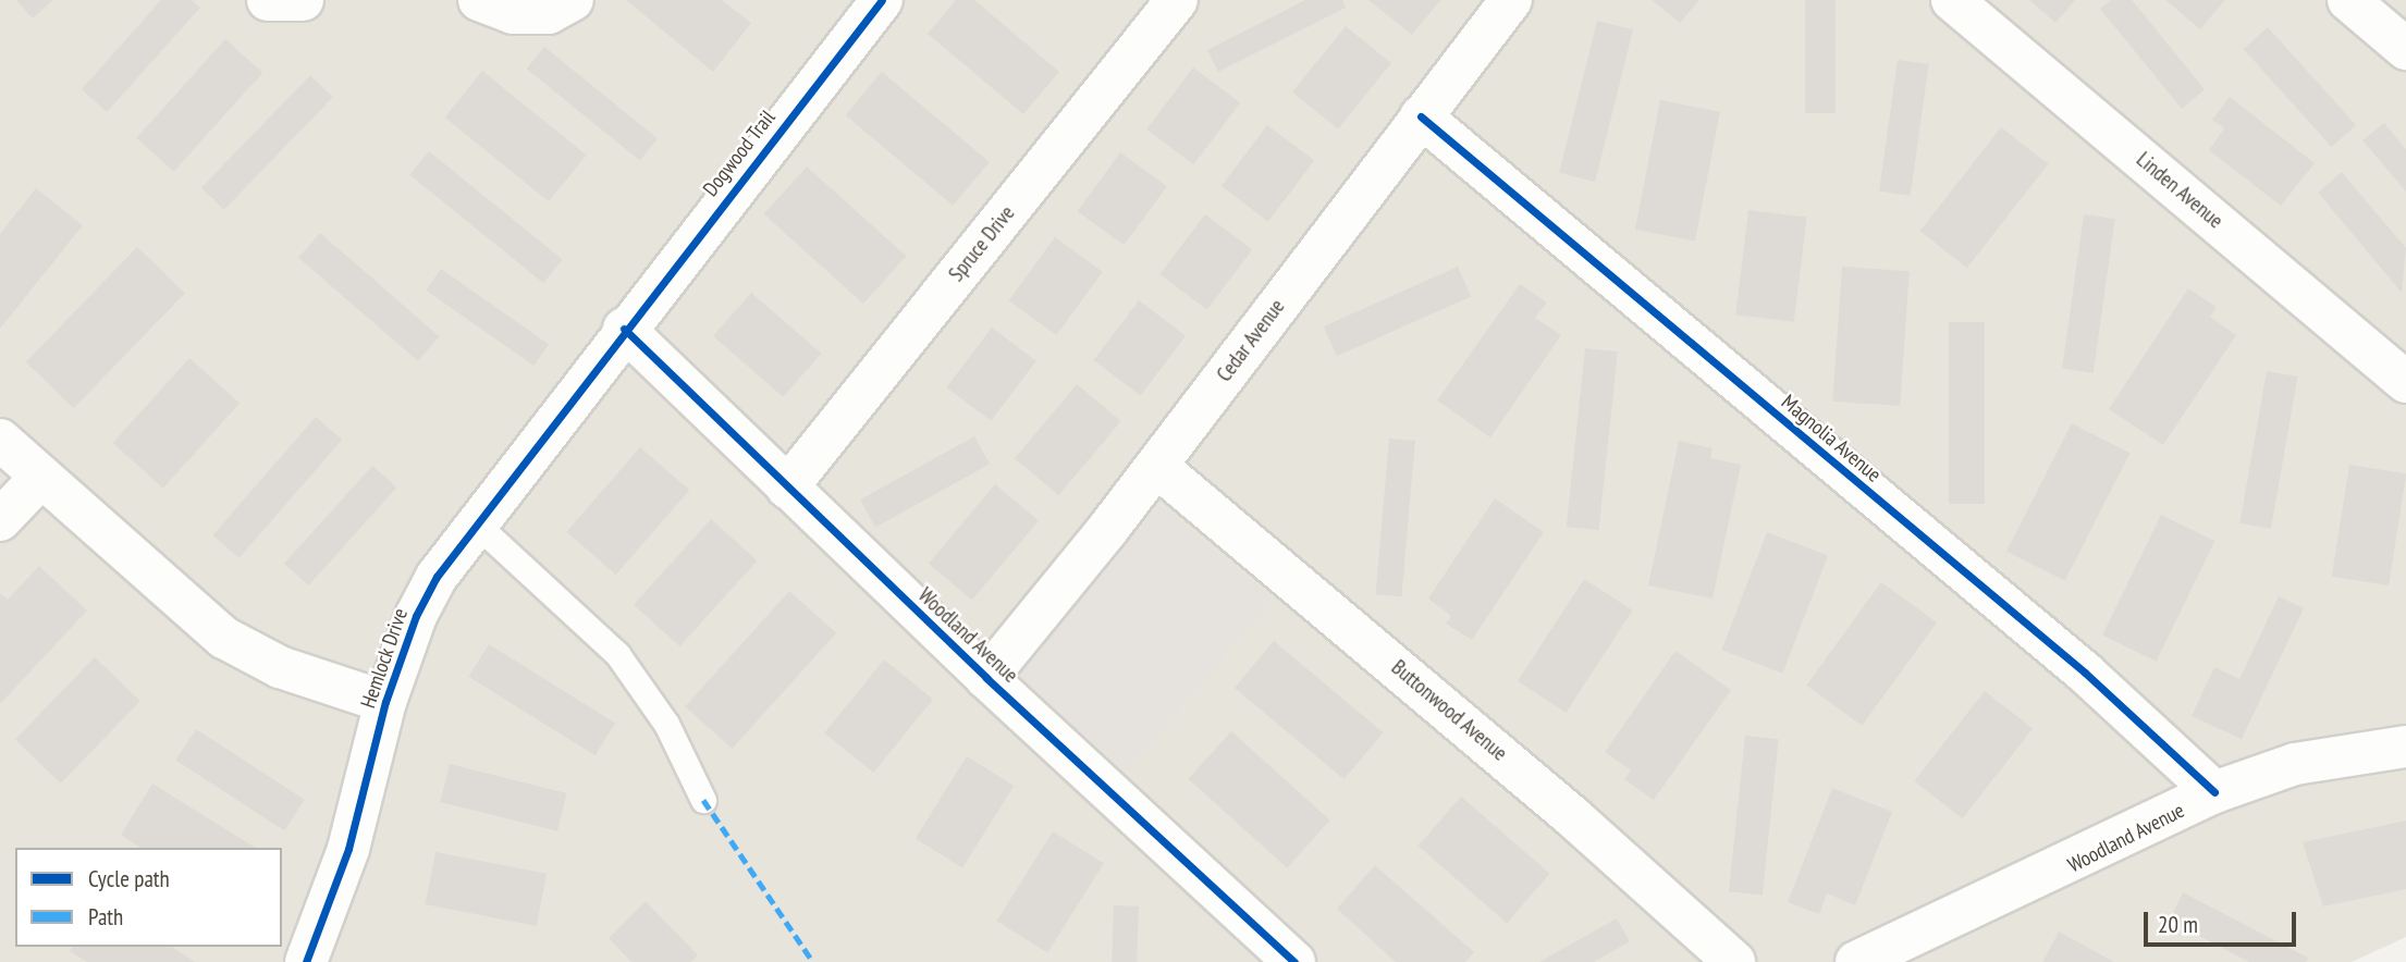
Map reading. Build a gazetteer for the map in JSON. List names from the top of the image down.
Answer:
{
  "streets": {
    "street": [
      "Dogwood Trail",
      "Linden Avenue",
      "Spruce Drive",
      "Cedar Avenue",
      "Magnolia Avenue",
      "Woodland Avenue",
      "Hemlock Drive",
      "Buttonwood Avenue"
    ]
  },
  "crossings": [
    ["Dogwood Trail", "Woodland Avenue"],
    ["Dogwood Trail", "Hemlock Drive"],
    ["Spruce Drive", "Woodland Avenue"],
    ["Cedar Avenue", "Magnolia Avenue"],
    ["Cedar Avenue", "Woodland Avenue"],
    ["Cedar Avenue", "Buttonwood Avenue"],
    ["Magnolia Avenue", "Woodland Avenue"],
    ["Woodland Avenue", "Hemlock Drive"]
  ],
  "legend": ["Cycle path", "Path"],
  "scale_bar": "20 m"
}
